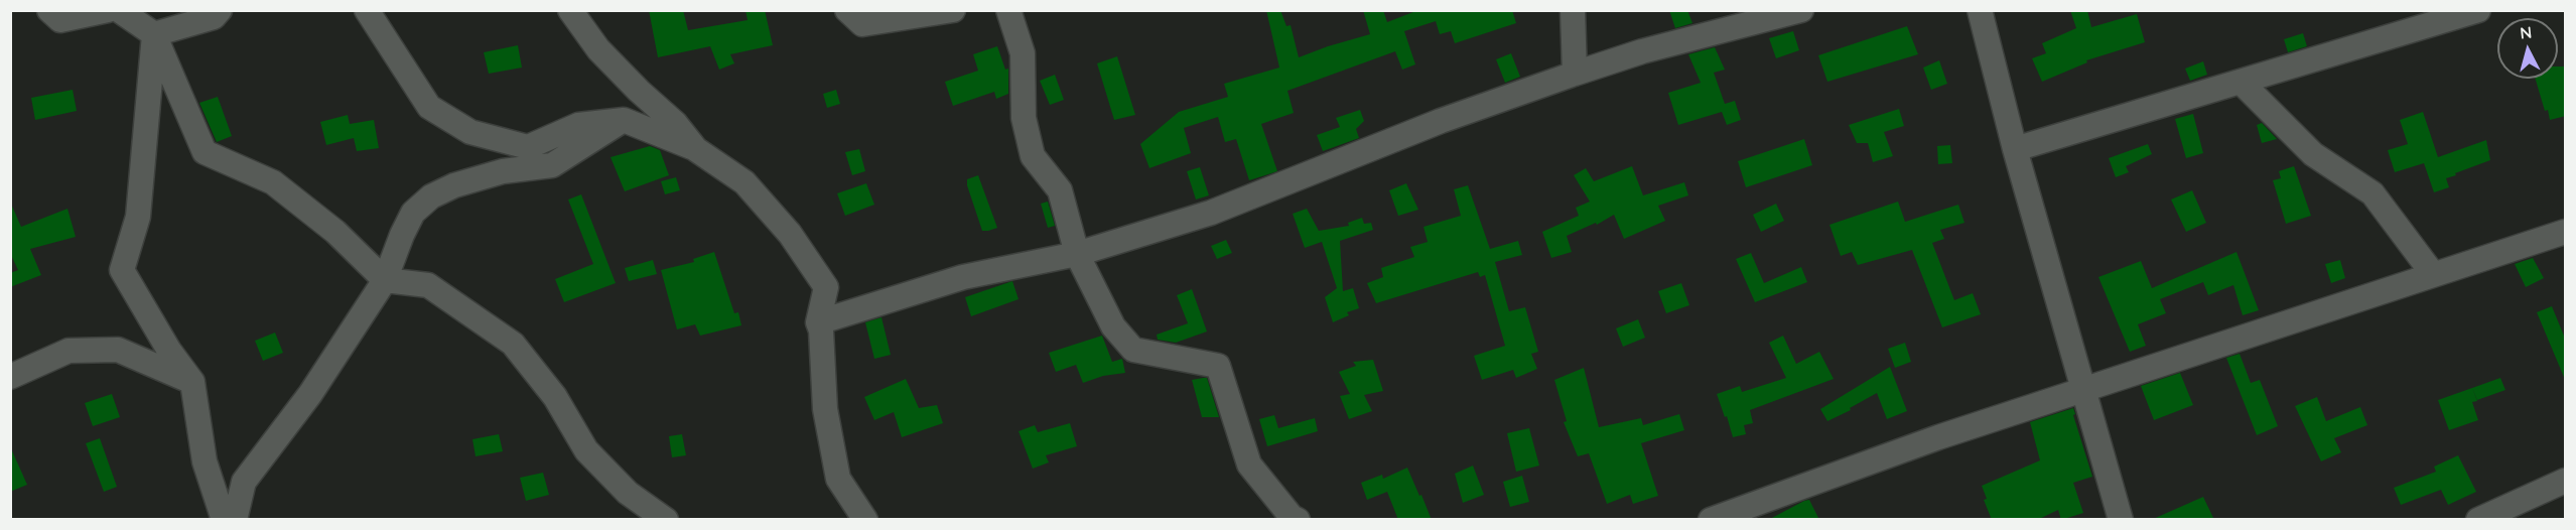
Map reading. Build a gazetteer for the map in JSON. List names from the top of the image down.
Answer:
{
  "north": "top"
}
